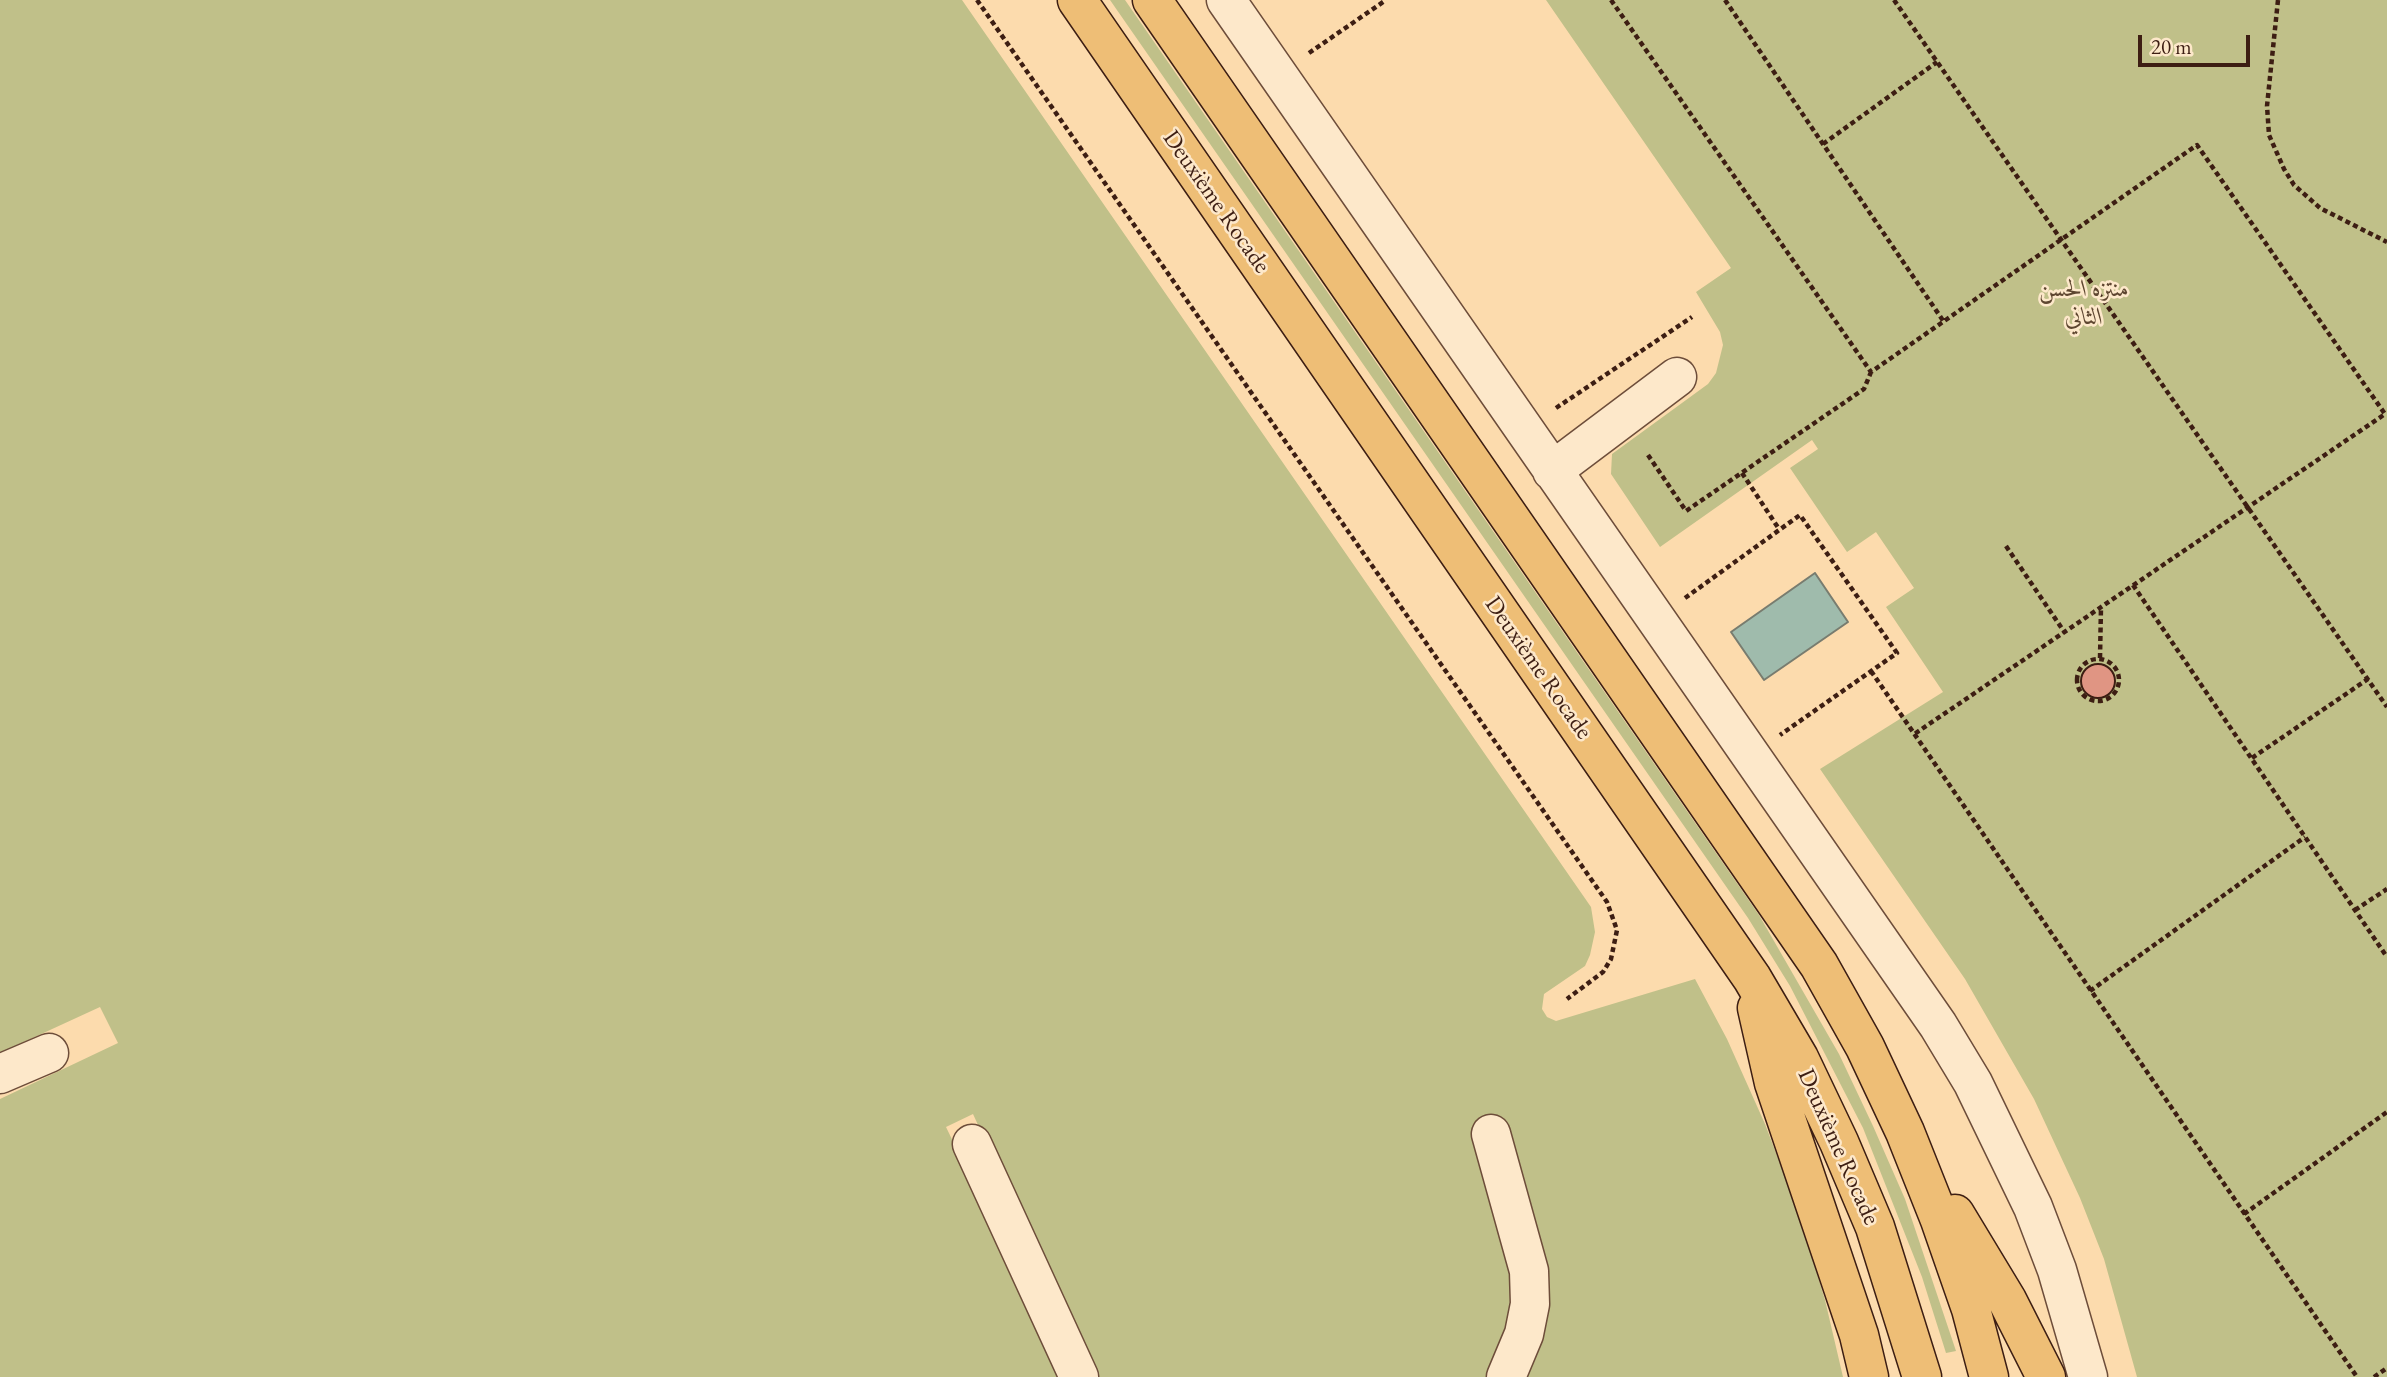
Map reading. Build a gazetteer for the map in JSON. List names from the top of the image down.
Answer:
{
  "streets": {
    "highway": ["Deuxième Rocade"]
  },
  "parks": ["منتزه الحسن الثاني"],
  "scale_bar": "20 m"
}
